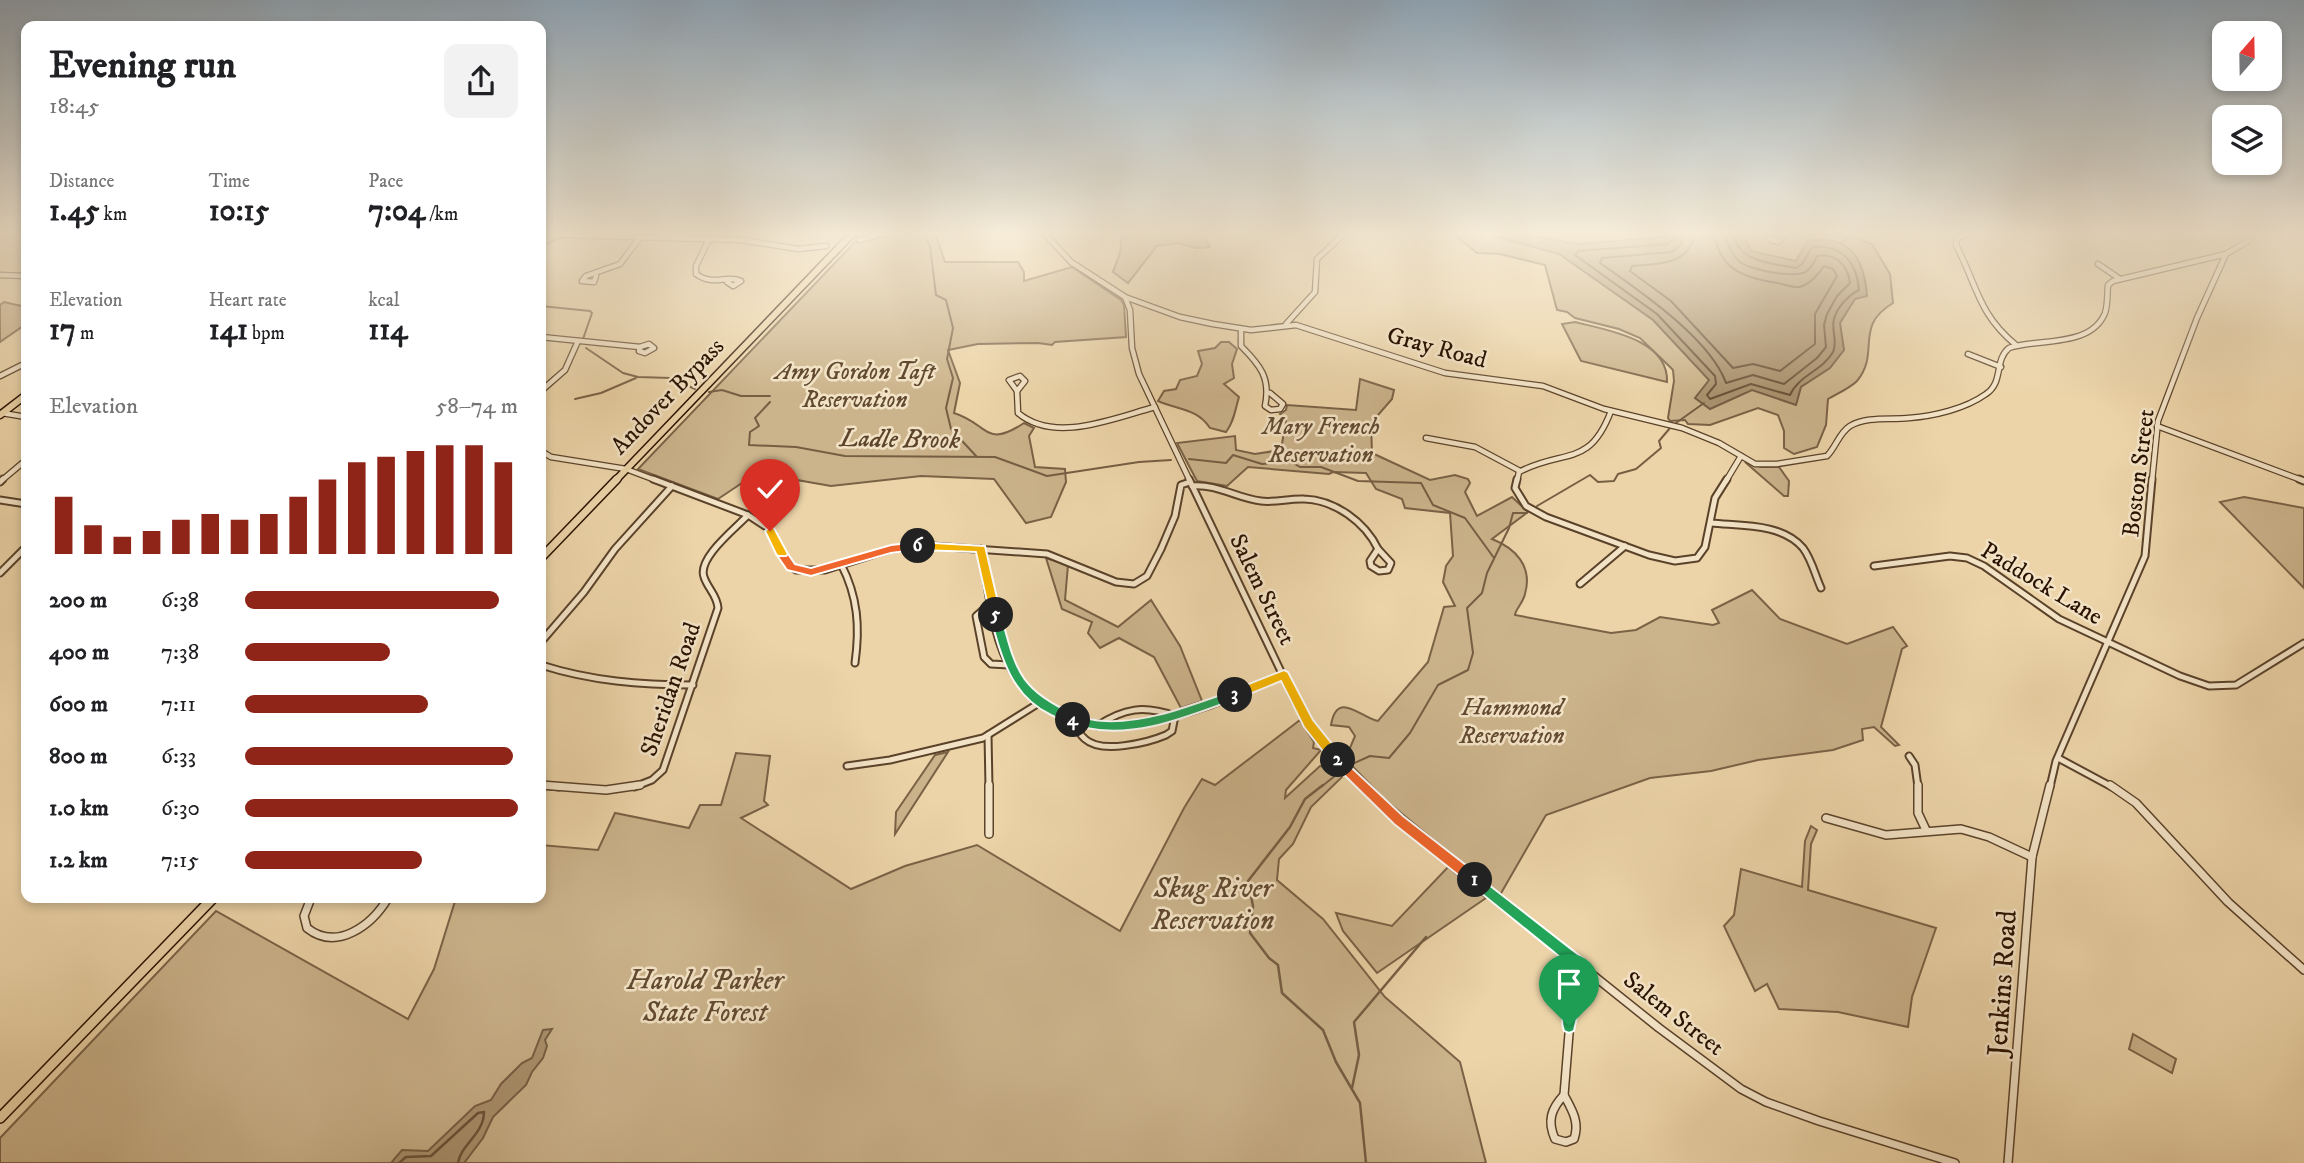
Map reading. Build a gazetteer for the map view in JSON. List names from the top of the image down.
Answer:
{
  "streets": {
    "main road": ["Andover Bypass"],
    "street": [
      "Gray Road",
      "Boston Street",
      "Paddock Lane",
      "Salem Street",
      "Sheridan Road",
      "Jenkins Road"
    ]
  },
  "crossings": [
    ["Gray Road", "Salem Street"],
    ["Boston Street", "Paddock Lane"],
    ["Boston Street", "Jenkins Road"]
  ],
  "water": ["Ladle Brook"],
  "parks": [
    "Amy Gordon Taft Reservation",
    "Mary French Reservation",
    "Hammond Reservation",
    "Skug River Reservation",
    "Harold Parker State Forest"
  ],
  "north": "top",
  "page": {
    "heading": ["Evening run", "18:45"],
    "stats": [
      ["Distance", "1.45 km"],
      ["Time", "10:15"],
      ["Pace", "7:04 /km"],
      ["Elevation", "17 m"],
      ["Heart rate", "141 bpm"],
      ["kcal", "114"]
    ],
    "chart": ["Elevation", "58–74 m"],
    "pins": [
      "6",
      "5",
      "3",
      "4",
      "2",
      "1"
    ],
    "list": [
      {
        "name": "200 m",
        "note": "6:38"
      },
      {
        "name": "400 m",
        "note": "7:38"
      },
      {
        "name": "600 m",
        "note": "7:11"
      },
      {
        "name": "800 m",
        "note": "6:33"
      },
      {
        "name": "1.0 km",
        "note": "6:30"
      },
      {
        "name": "1.2 km",
        "note": "7:15"
      }
    ]
  }
}
